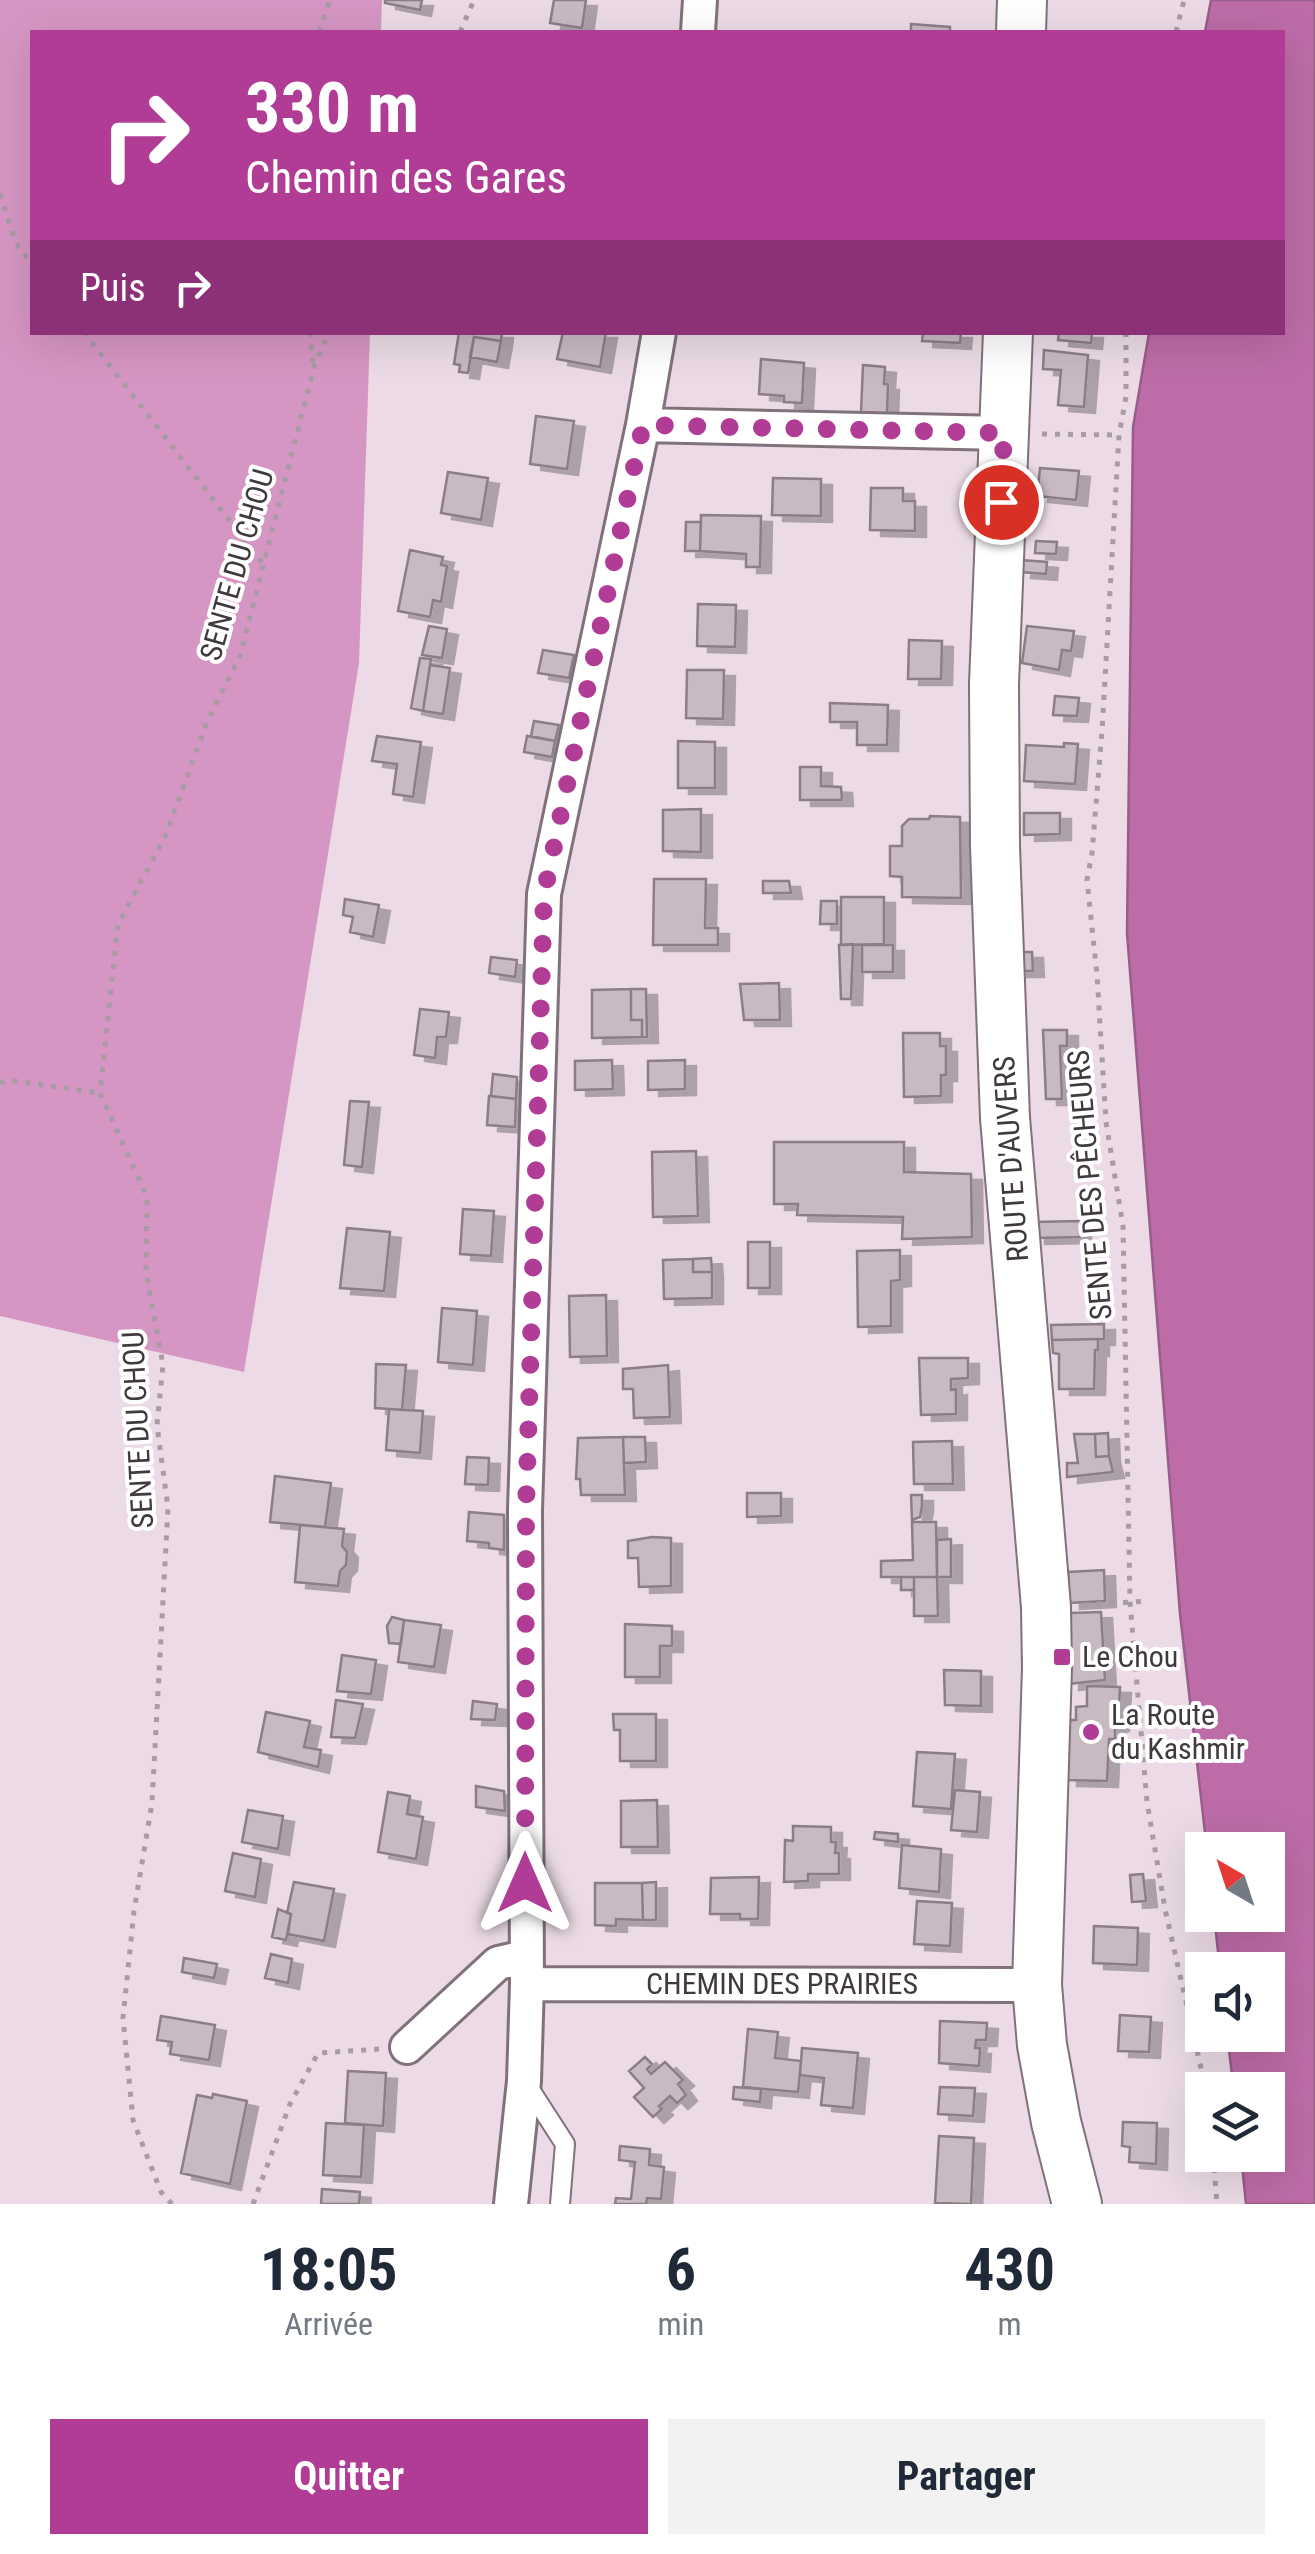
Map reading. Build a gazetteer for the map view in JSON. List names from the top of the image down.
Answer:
{
  "streets": {
    "main road": ["ROUTE D'AUVERS"],
    "street": ["CHEMIN DES PRAIRIES"],
    "path": ["SENTE DU CHOU", "SENTE DES PÊCHEURS"]
  },
  "crossings": [
    ["ROUTE D'AUVERS", "CHEMIN DES PRAIRIES"]
  ],
  "places": {
    "transit": ["Le Chou"],
    "other": ["La Route du Kashmir"]
  },
  "north": "top left",
  "page": {
    "turn": ["330 m", "Chemin des Gares"],
    "then": "Puis",
    "eta": [
      "18:05",
      "Arrivée",
      "6",
      "min",
      "430",
      "m"
    ],
    "buttons": ["Quitter", "Partager"]
  }
}
